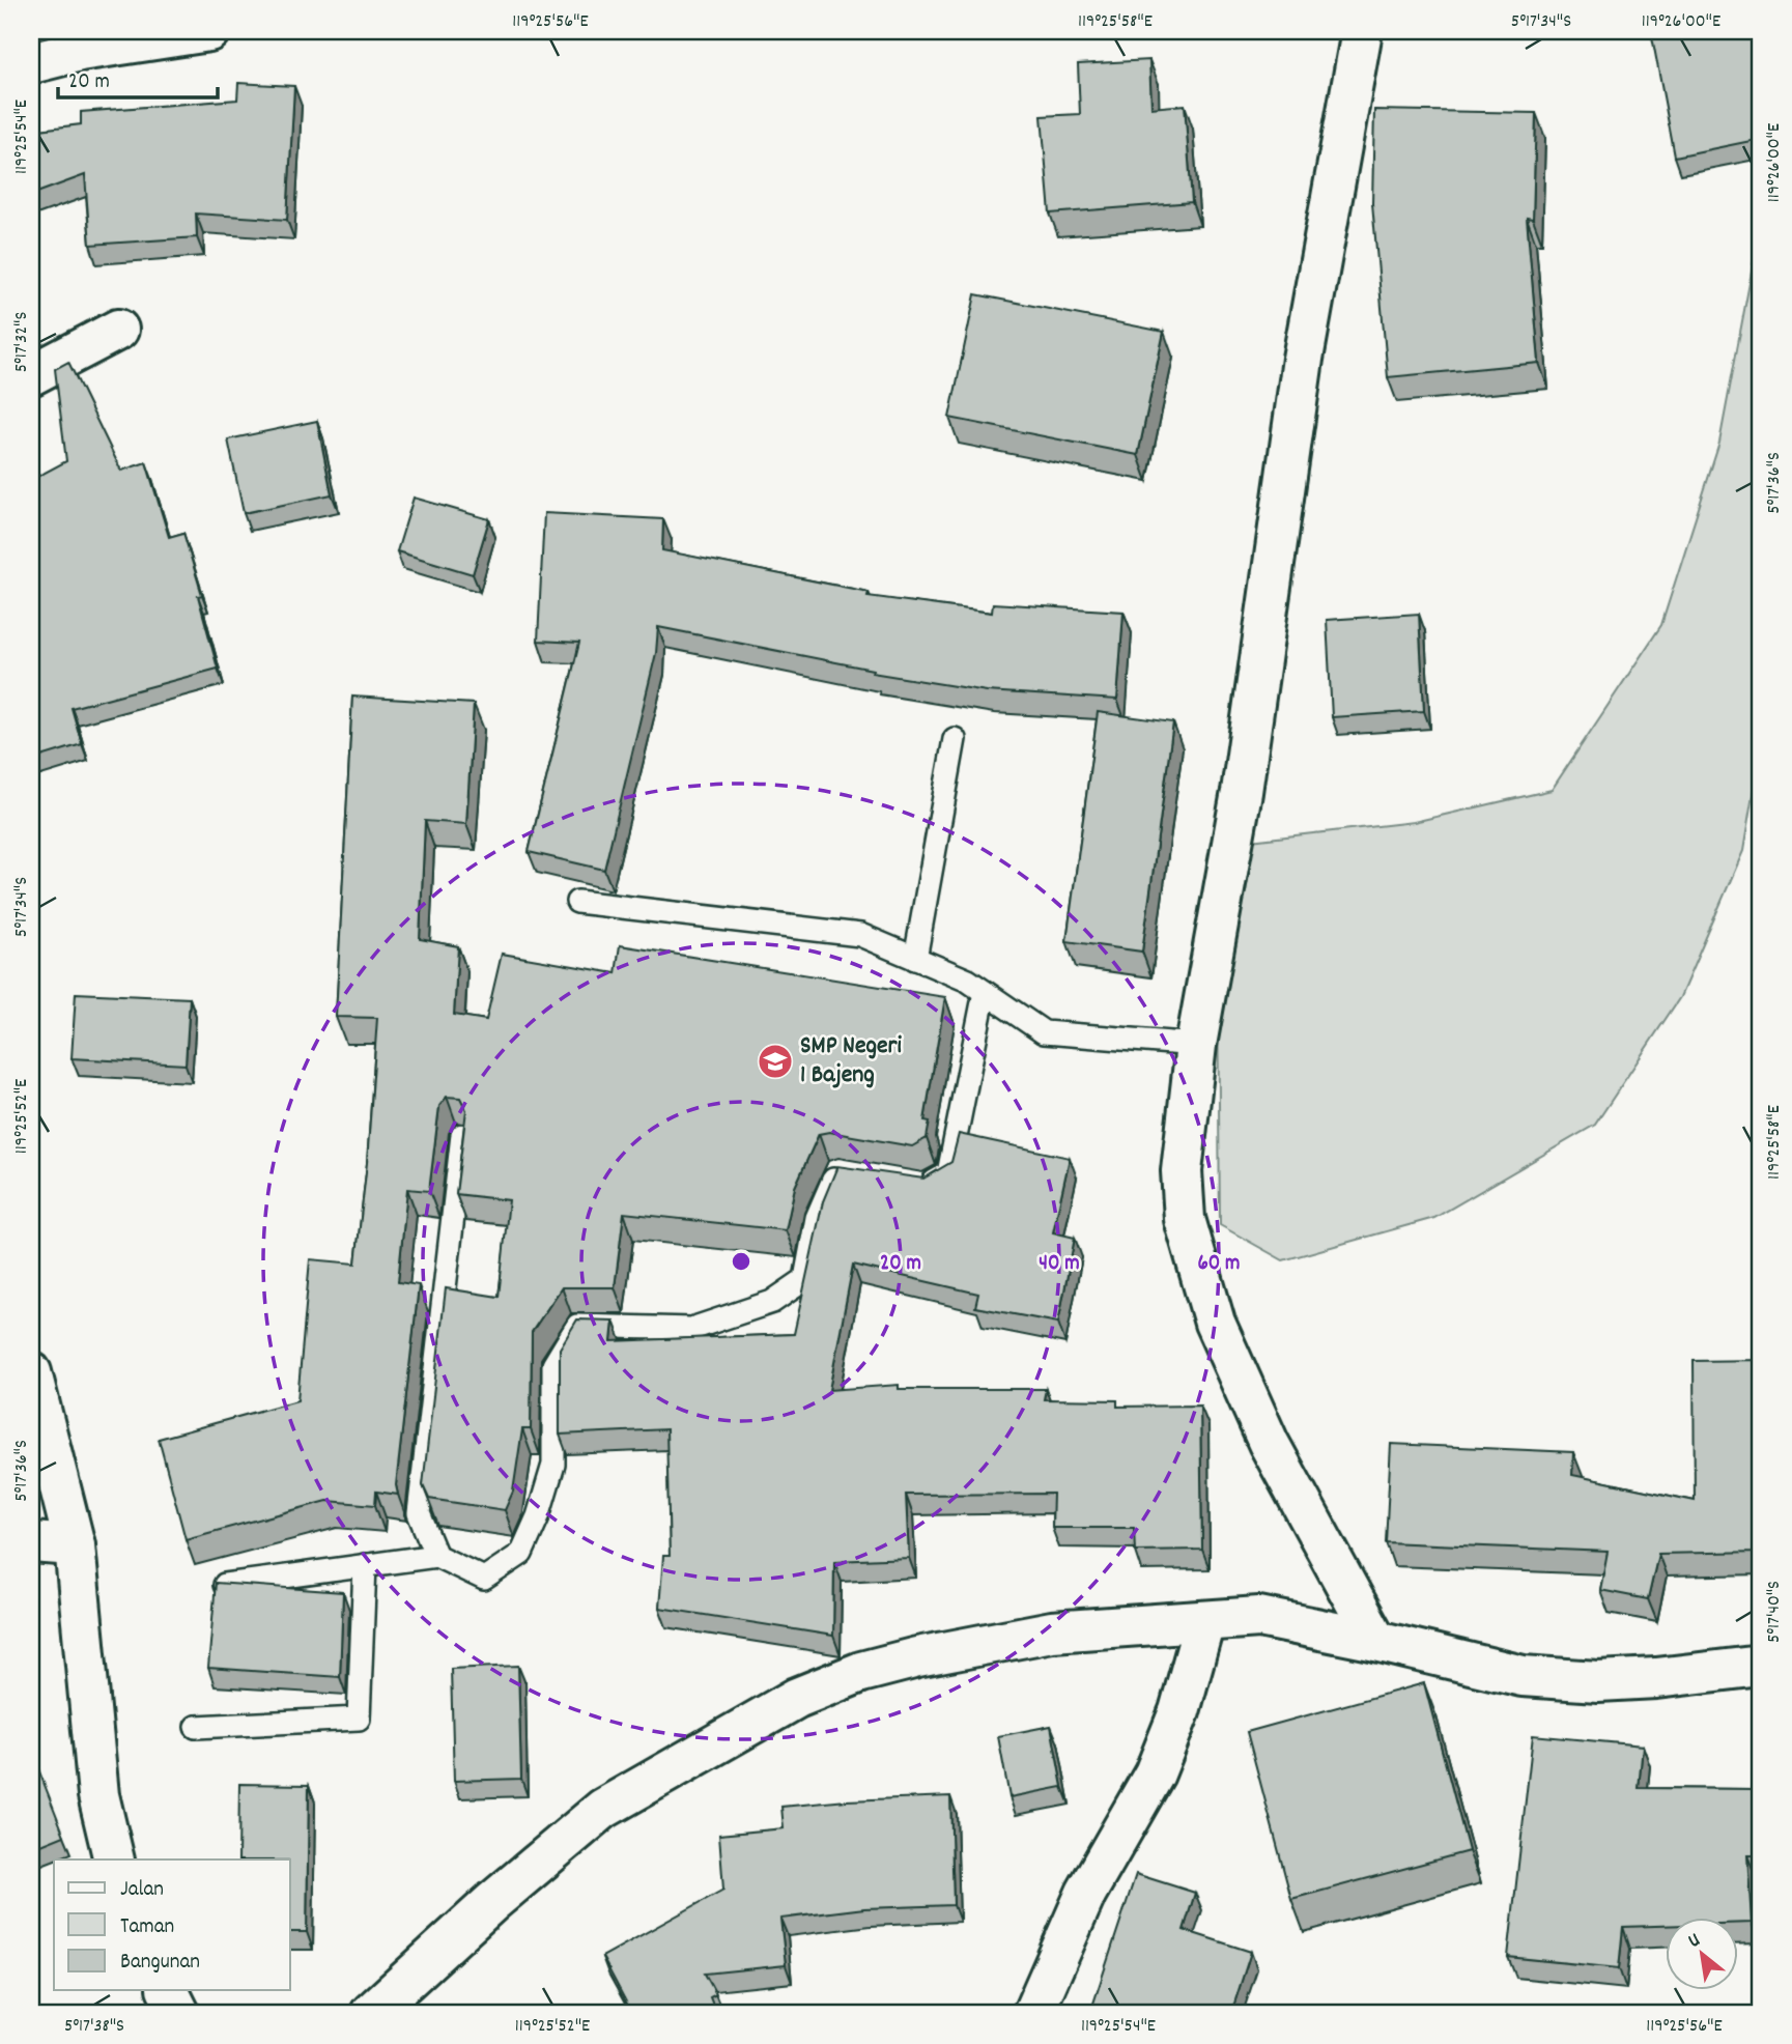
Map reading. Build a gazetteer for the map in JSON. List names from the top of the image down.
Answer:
{
  "places": {
    "school or university": ["SMP Negeri 1 Bajeng"]
  },
  "legend": ["Jalan", "Taman", "Bangunan"],
  "scale_bar": "20 m",
  "north": "top left",
  "coordinates": [
    "119°25'56\"E",
    "119°25'58\"E",
    "5°17'34\"S",
    "119°26'00\"E",
    "119°25'54\"E",
    "5°17'32\"S",
    "5°17'36\"S",
    "119°25'52\"E",
    "5°17'40\"S",
    "5°17'38\"S"
  ],
  "rings": ["20 m", "40 m", "60 m"]
}
